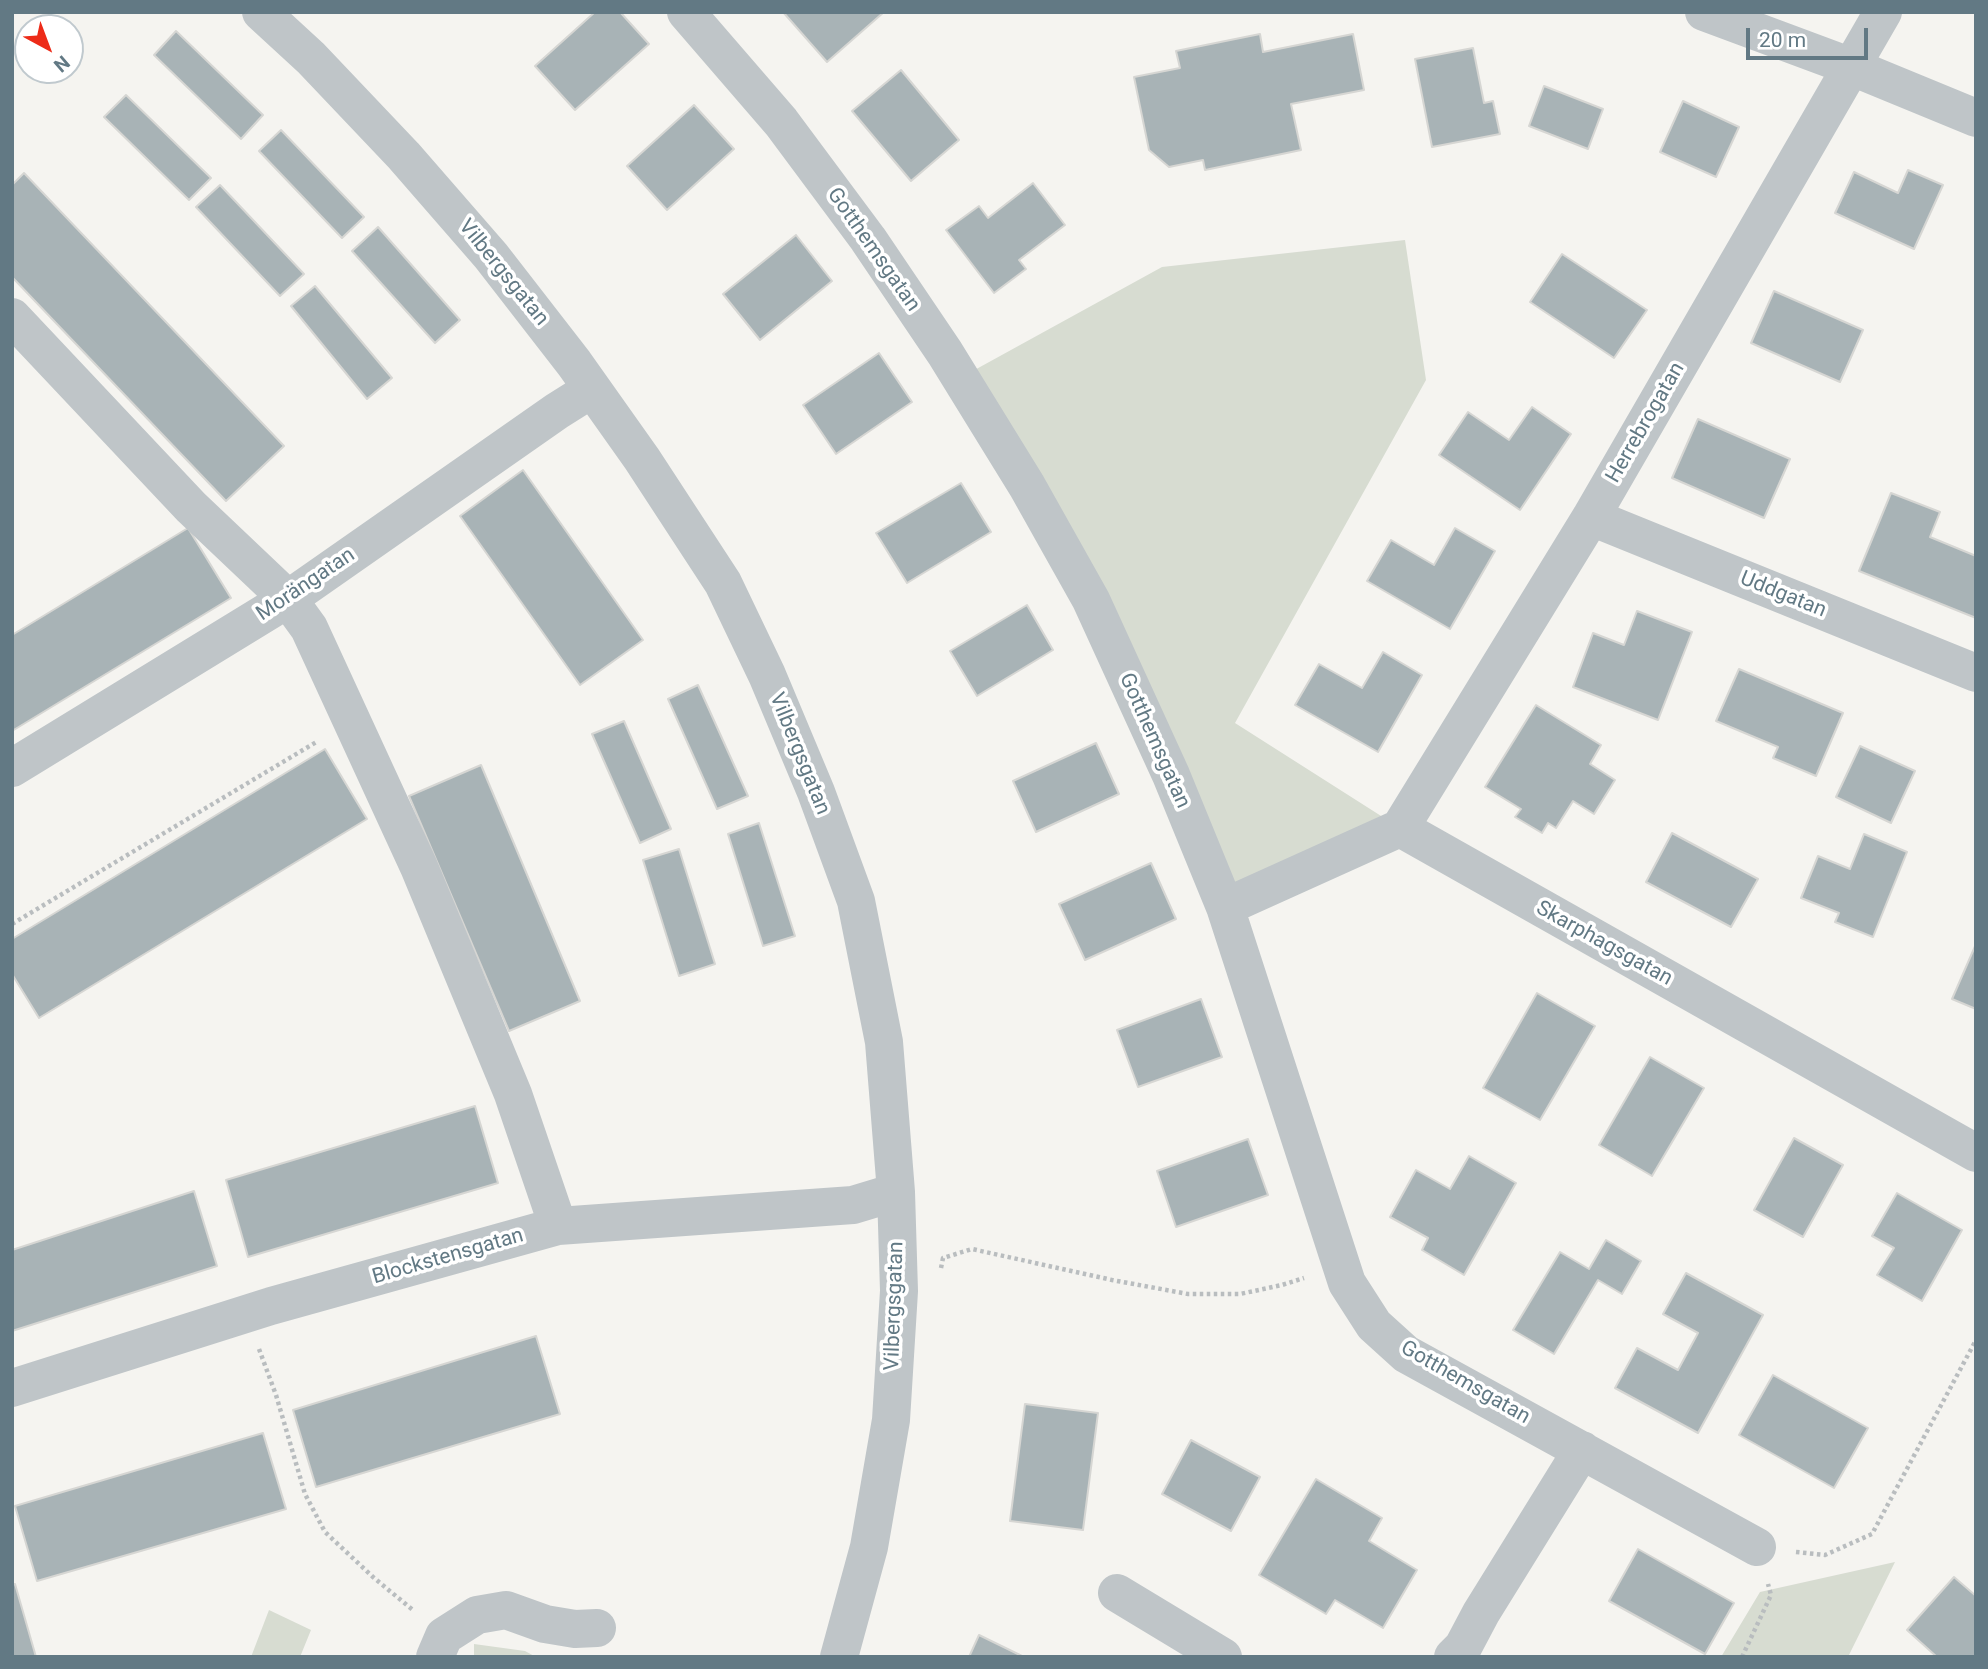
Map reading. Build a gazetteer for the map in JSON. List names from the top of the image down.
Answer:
{
  "streets": {
    "street": [
      "Gotthemsgatan",
      "Vilbergsgatan",
      "Herrebrogatan",
      "Morängatan",
      "Uddgatan",
      "Skarphagsgatan",
      "Blockstensgatan"
    ]
  },
  "crossings": [
    ["Vilbergsgatan", "Morängatan"],
    ["Vilbergsgatan", "Blockstensgatan"],
    ["Herrebrogatan", "Uddgatan"],
    ["Herrebrogatan", "Skarphagsgatan"]
  ],
  "scale_bar": "20 m",
  "north": "bottom right"
}
